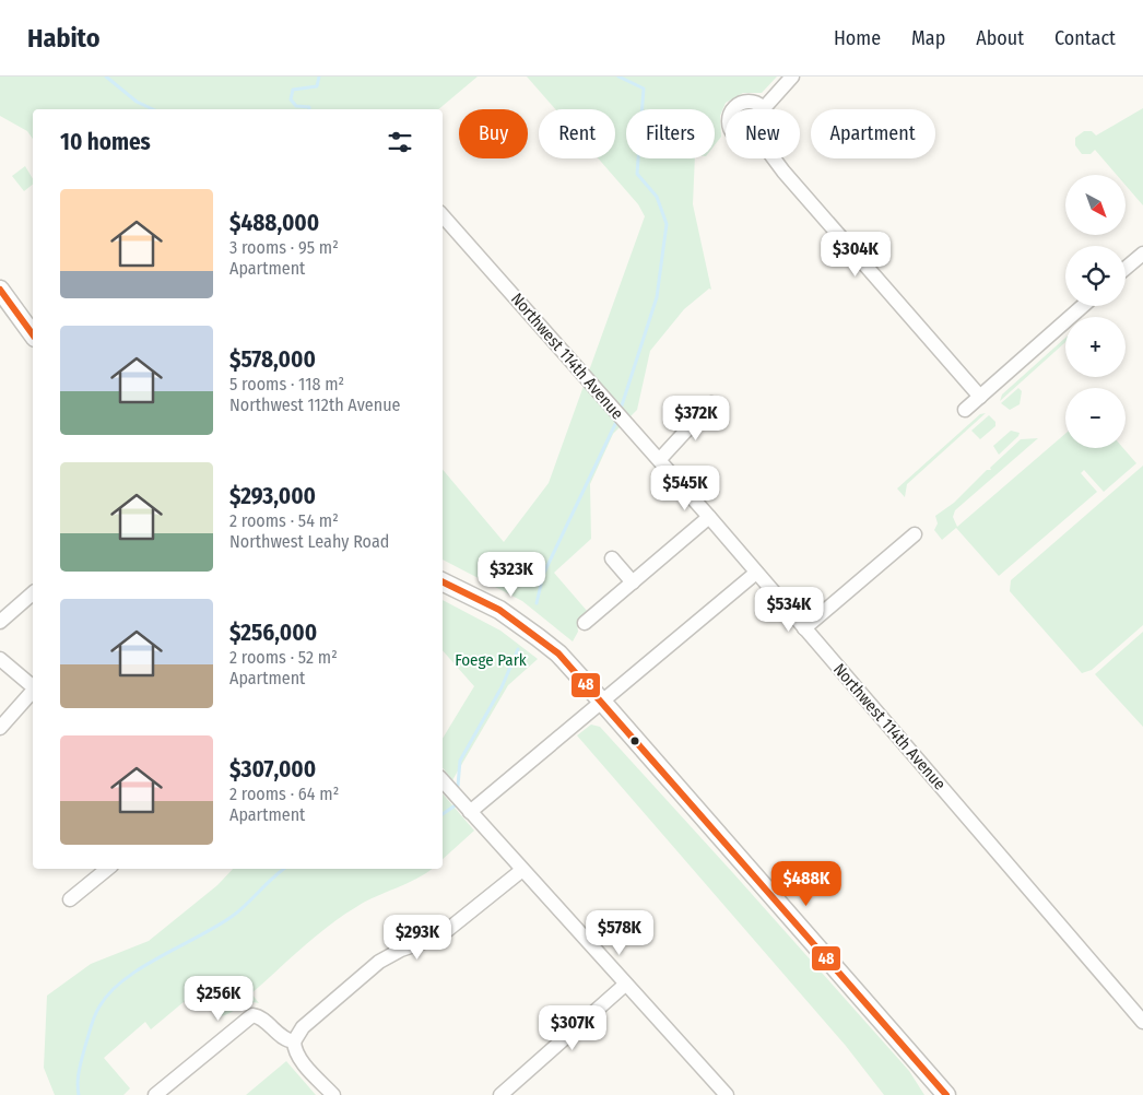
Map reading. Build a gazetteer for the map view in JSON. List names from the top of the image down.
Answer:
{
  "streets": {
    "street": ["Northwest 114th Avenue"]
  },
  "parks": ["Foege Park"],
  "lines": ["transit line 48"],
  "north": "bottom right",
  "page": {
    "header": "Habito",
    "nav": [
      "Home",
      "Map",
      "About",
      "Contact"
    ],
    "chip": [
      "Buy",
      "Rent",
      "Filters",
      "New",
      "Apartment"
    ],
    "heading": "10 homes",
    "map_buttons": ["+", "−"],
    "list": [
      {
        "name": "$488,000",
        "note": "3 rooms · 95 m² · Apartment"
      },
      {
        "name": "$578,000",
        "note": "5 rooms · 118 m² · Northwest 112th Avenue"
      },
      {
        "name": "$293,000",
        "note": "2 rooms · 54 m² · Northwest Leahy Road"
      },
      {
        "name": "$256,000",
        "note": "2 rooms · 52 m² · Apartment"
      },
      {
        "name": "$307,000",
        "note": "2 rooms · 64 m² · Apartment"
      }
    ],
    "price": [
      "$304K",
      "$372K",
      "$545K",
      "$323K",
      "$534K",
      "$488K",
      "$578K",
      "$293K",
      "$256K",
      "$307K"
    ]
  }
}
